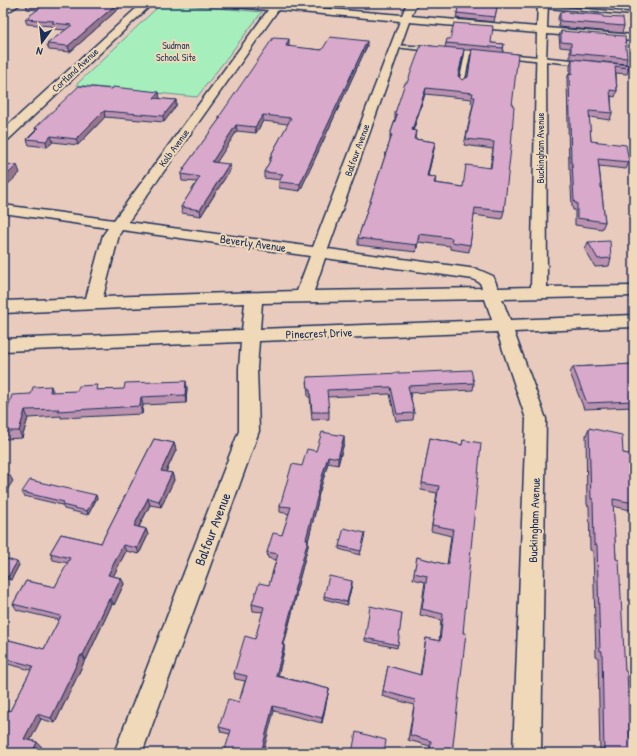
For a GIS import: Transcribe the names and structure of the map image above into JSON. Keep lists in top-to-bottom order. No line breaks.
{"streets":{"street":["Cortland Avenue","Kolb Avenue","Buckingham Avenue","Balfour Avenue","Beverly Avenue","Pinecrest Drive"]},"crossings":[["Kolb Avenue","Beverly Avenue"],["Buckingham Avenue","Beverly Avenue"],["Buckingham Avenue","Pinecrest Drive"],["Balfour Avenue","Beverly Avenue"],["Balfour Avenue","Pinecrest Drive"]],"parks":["Sudman School Site"],"north":"bottom"}
